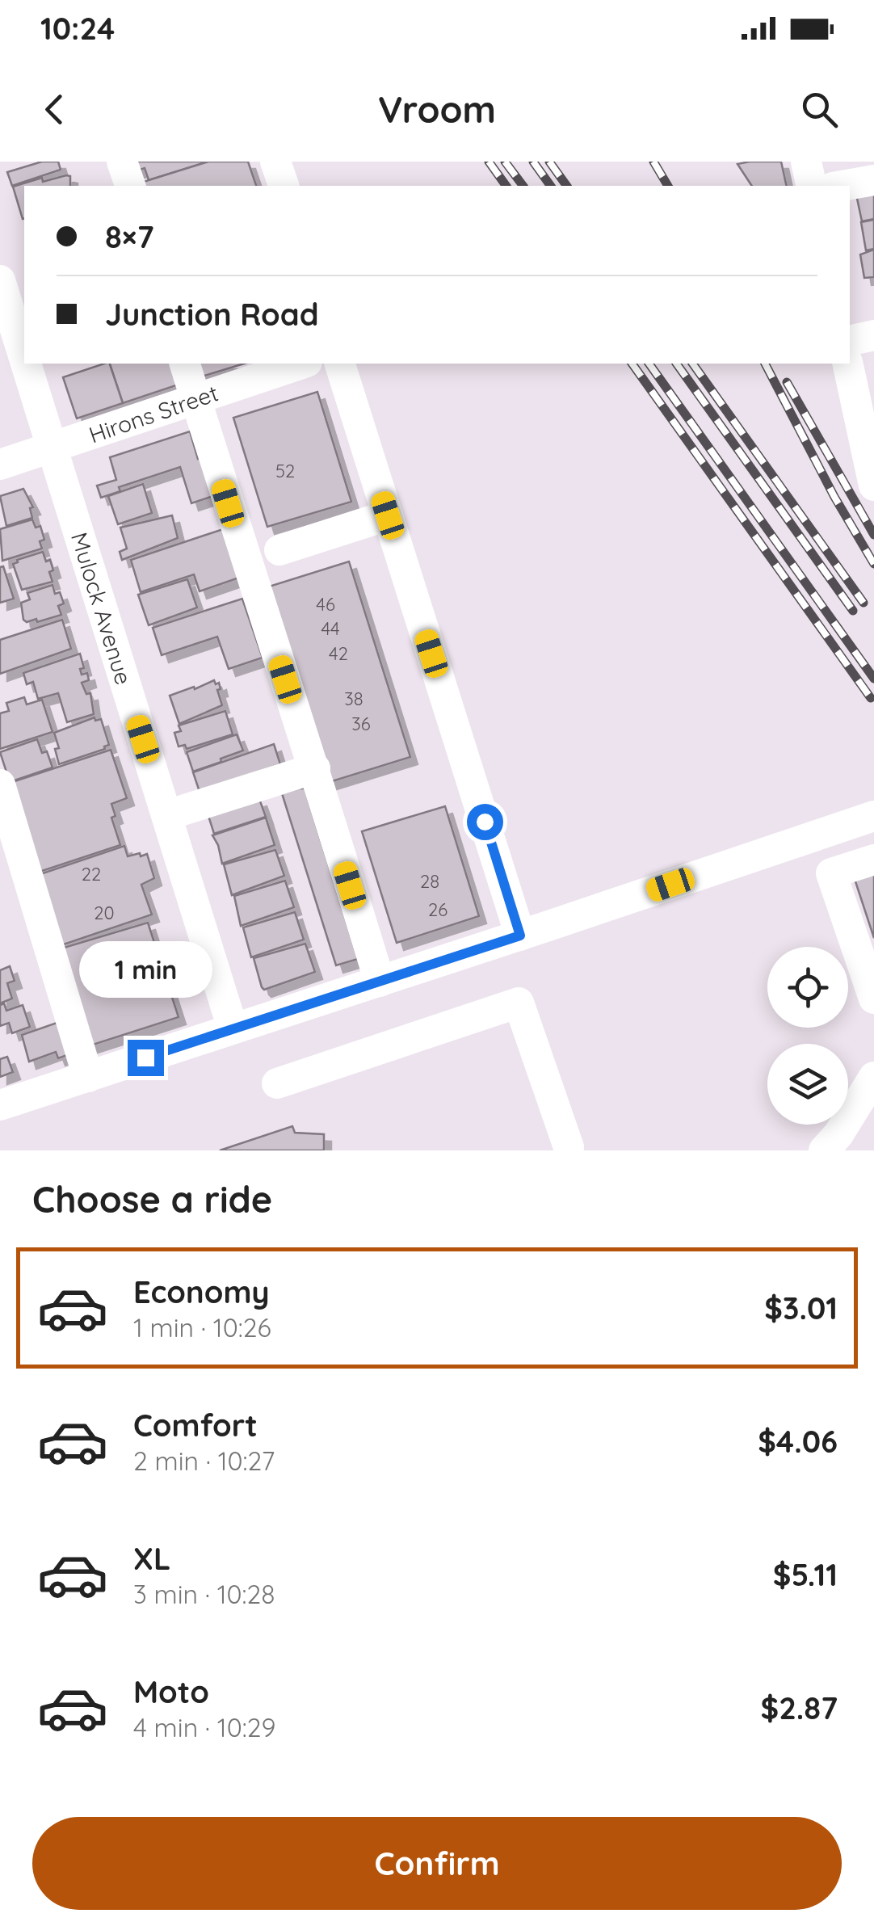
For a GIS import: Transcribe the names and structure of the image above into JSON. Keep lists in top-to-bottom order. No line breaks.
{"streets":{"street":["Hirons Street","Mulock Avenue"]},"crossings":[["Hirons Street","Mulock Avenue"]],"house_numbers":["52","46","44","42","38","36","22","28","26","20"],"page":{"status":"10:24","header":"Vroom","banner":["8×7","Junction Road"],"bubble":"1 min","heading":"Choose a ride","list":[{"name":"Economy","note":"1 min · 10:26","value":"$3.01"},{"name":"Comfort","note":"2 min · 10:27","value":"$4.06"},{"name":"XL","note":"3 min · 10:28","value":"$5.11"},{"name":"Moto","note":"4 min · 10:29","value":"$2.87"}],"buttons":"Confirm"}}
